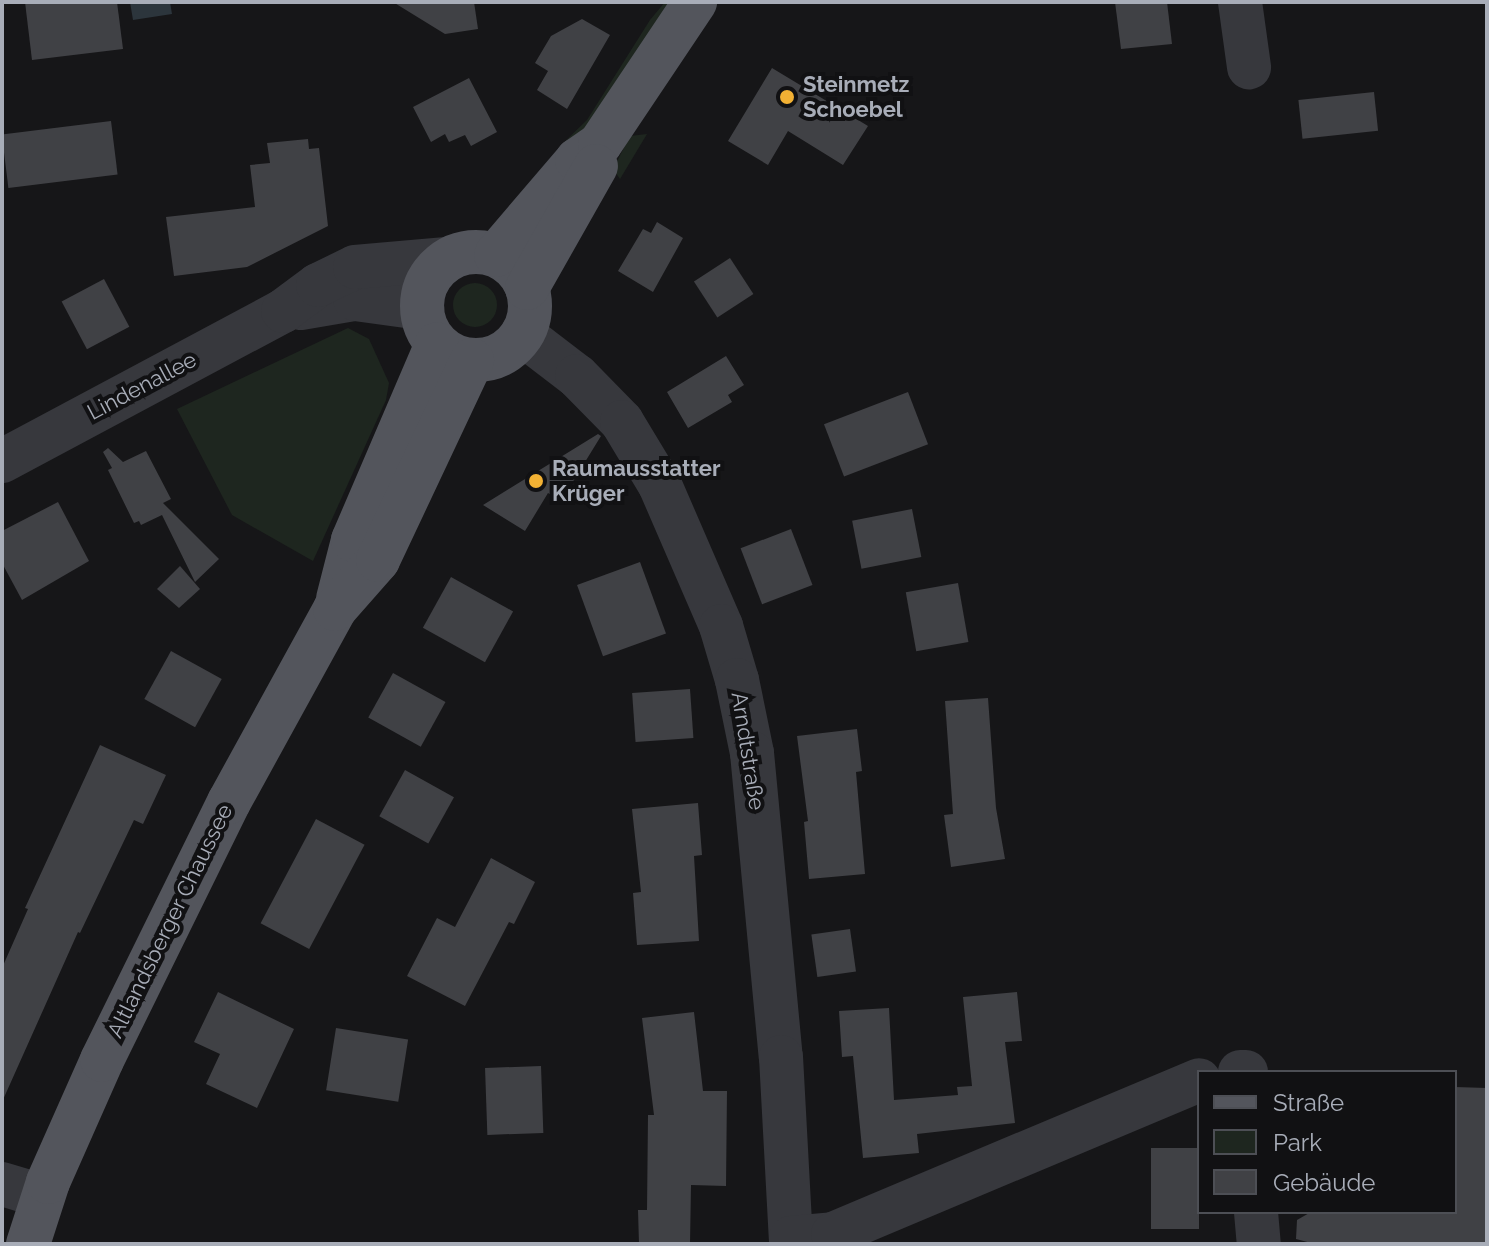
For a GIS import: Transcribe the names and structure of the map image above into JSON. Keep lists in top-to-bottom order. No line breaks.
{"streets":{"main road":["Altlandsberger Chaussee"],"street":["Lindenallee","Arndtstraße"]},"crossings":[["Lindenallee","Arndtstraße"],["Lindenallee","Altlandsberger Chaussee"],["Arndtstraße","Altlandsberger Chaussee"]],"places":["Steinmetz Schoebel","Raumausstatter Krüger"],"legend":["Straße","Park","Gebäude"]}
